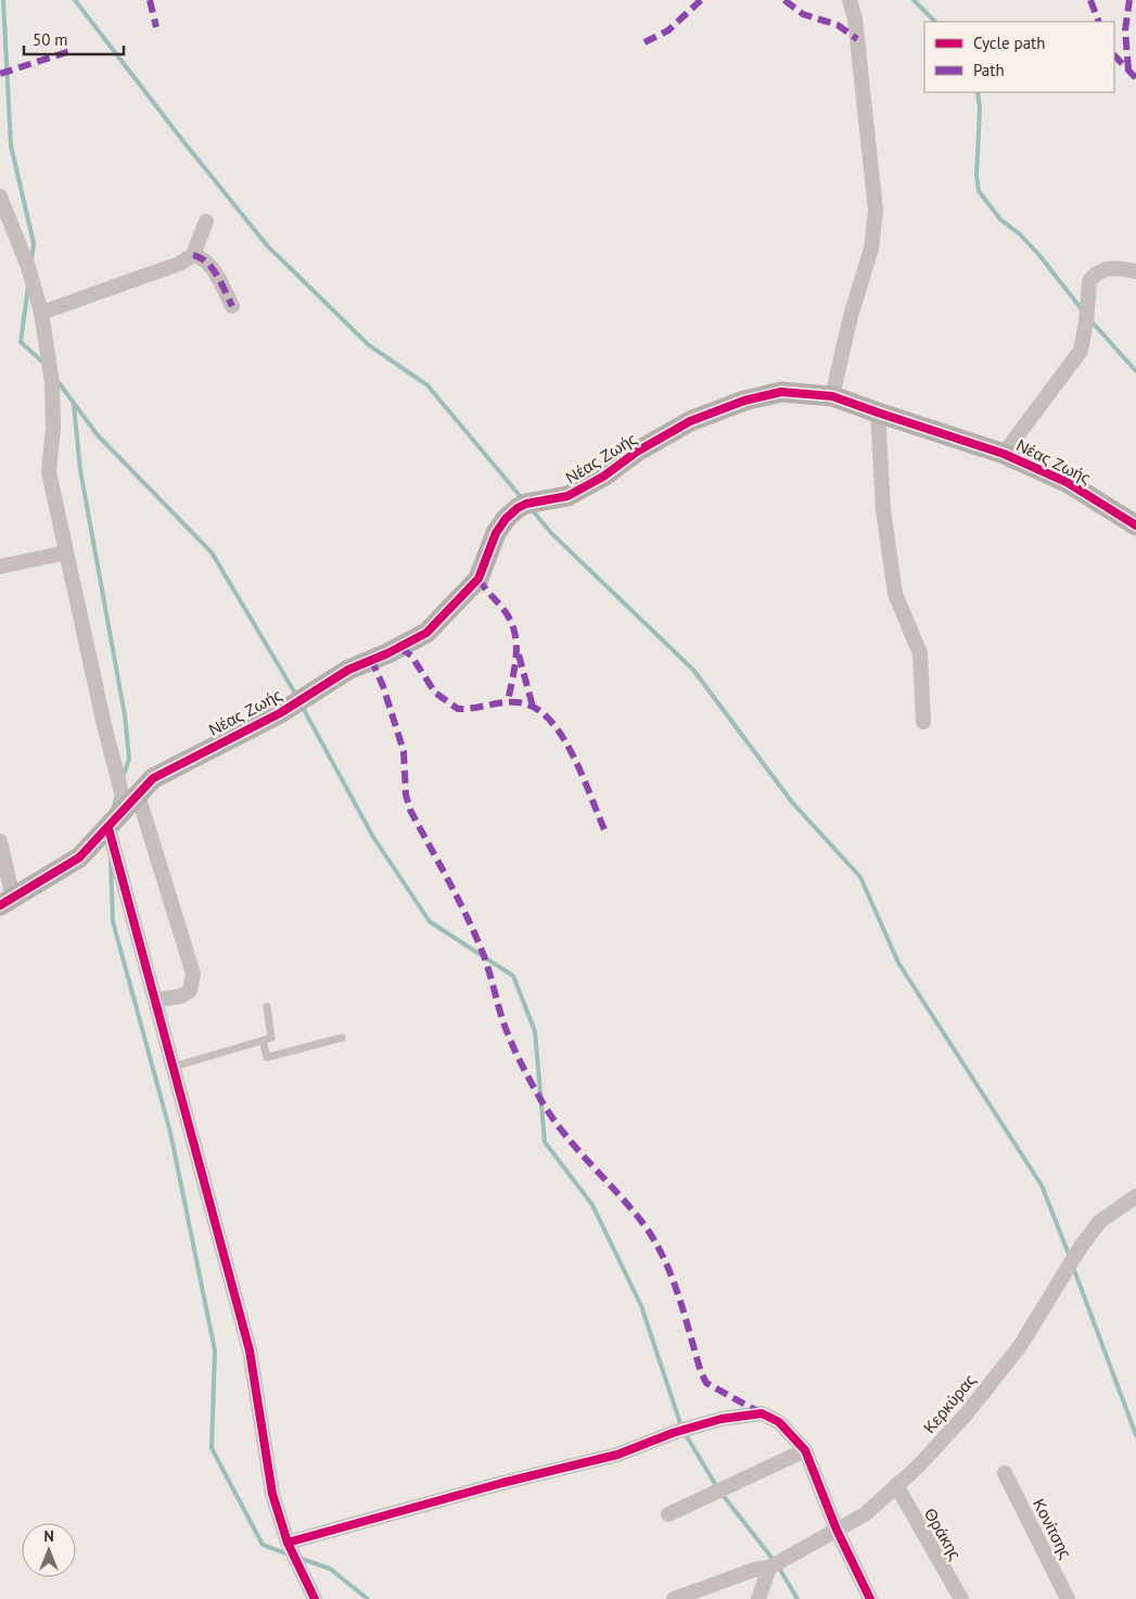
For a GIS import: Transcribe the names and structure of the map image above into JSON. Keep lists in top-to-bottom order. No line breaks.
{"streets":{"street":["Νέας Ζωής","Κερκύρας","Κονίτσης","Θράκης"]},"crossings":[["Κερκύρας","Θράκης"]],"legend":["Cycle path","Path"],"scale_bar":"50 m","north":"top"}
